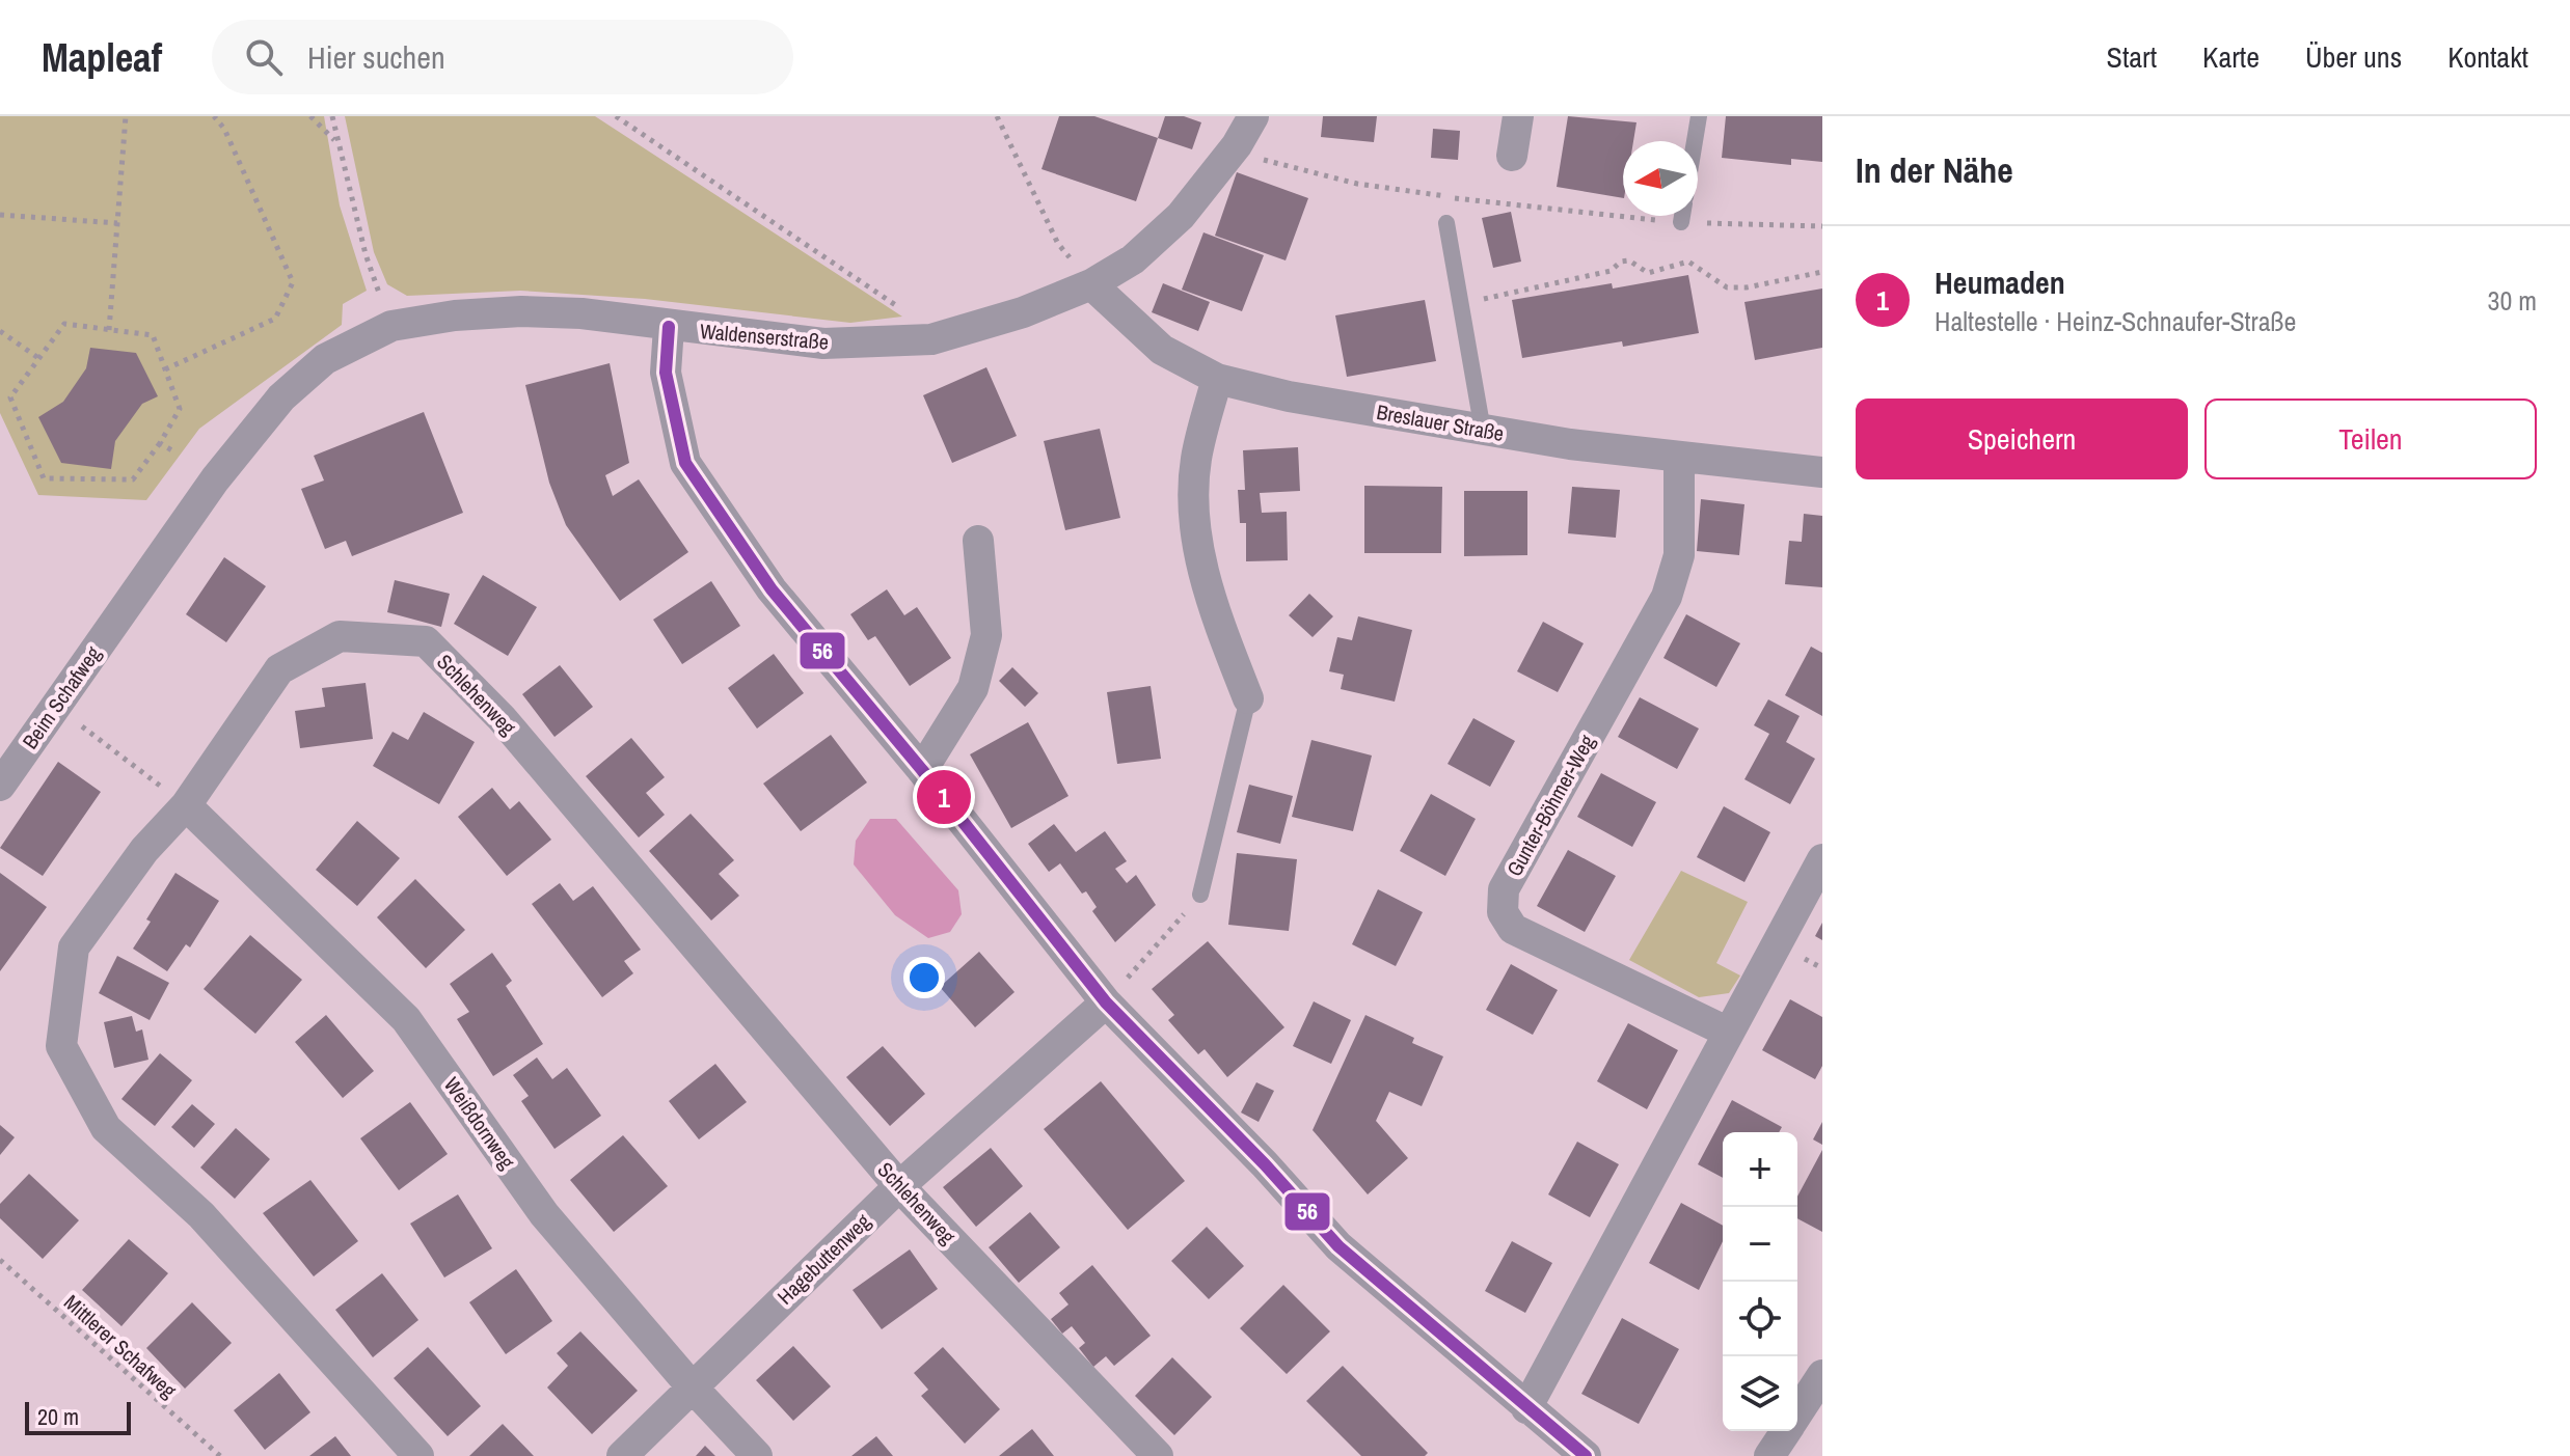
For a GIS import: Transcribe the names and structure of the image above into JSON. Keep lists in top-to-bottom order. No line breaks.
{"streets":{"street":["Waldenserstraße","Breslauer Straße","Schlehenweg","Beim Schafweg","Gunter-Böhmer-Weg","Weißdornweg","Hagebuttenweg"],"path":["Mittlerer Schafweg"]},"crossings":[["Waldenserstraße","Breslauer Straße"],["Waldenserstraße","Beim Schafweg"],["Breslauer Straße","Gunter-Böhmer-Weg"],["Schlehenweg","Weißdornweg"],["Schlehenweg","Hagebuttenweg"],["Weißdornweg","Hagebuttenweg"]],"lines":["transit line 56"],"scale_bar":"20 m","north":"left","page":{"header":"Mapleaf","search":"Hier suchen","nav":["Start","Karte","Über uns","Kontakt"],"heading":"In der Nähe","list":[{"mark":"1","name":"Heumaden","note":"Haltestelle · Heinz-Schnaufer-Straße","value":"30 m"}],"buttons":["Speichern","Teilen"],"pins":"1","map_buttons":["+","−"],"scale":"20 m"}}
